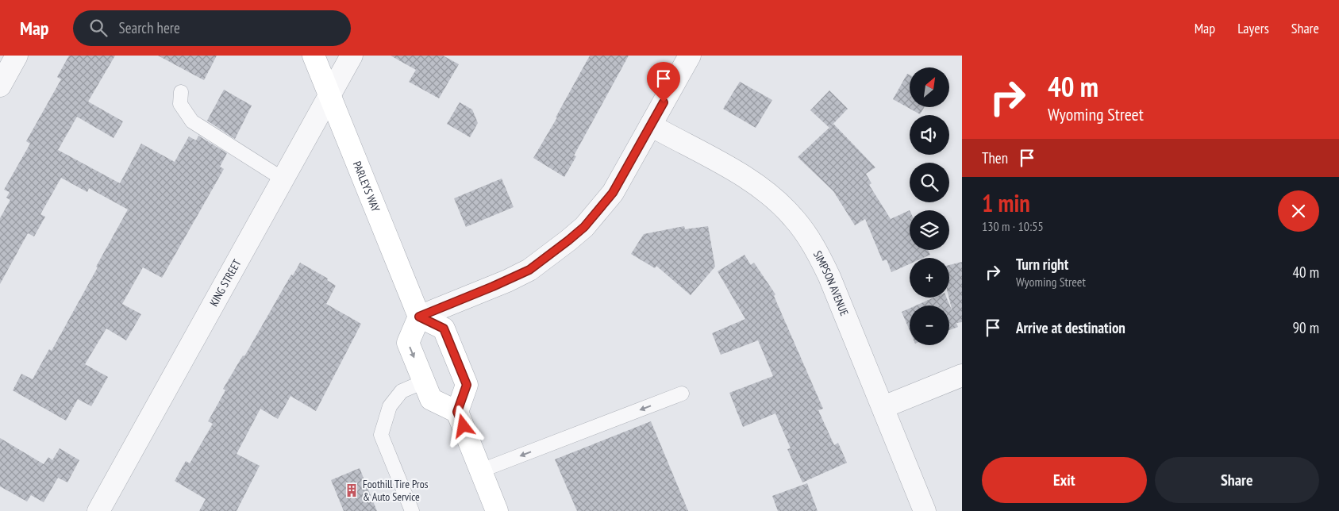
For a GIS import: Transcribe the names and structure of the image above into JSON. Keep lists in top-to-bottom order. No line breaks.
{"streets":{"main road":["PARLEYS WAY"],"street":["KING STREET","SIMPSON AVENUE"]},"crossings":[["PARLEYS WAY","KING STREET"]],"places":{"building":["Foothill Tire Pros & Auto Service"]},"north":"top right","page":{"header":"Map","search":"Search here","nav":["Map","Layers","Share"],"turn":["40 m","Wyoming Street"],"map_buttons":["+","−"],"then":"Then","heading":["1 min","130 m · 10:55"],"list":[{"name":"Turn right","note":"Wyoming Street","value":"40 m"},{"name":"Arrive at destination","value":"90 m"}],"buttons":["Exit","Share"]}}
